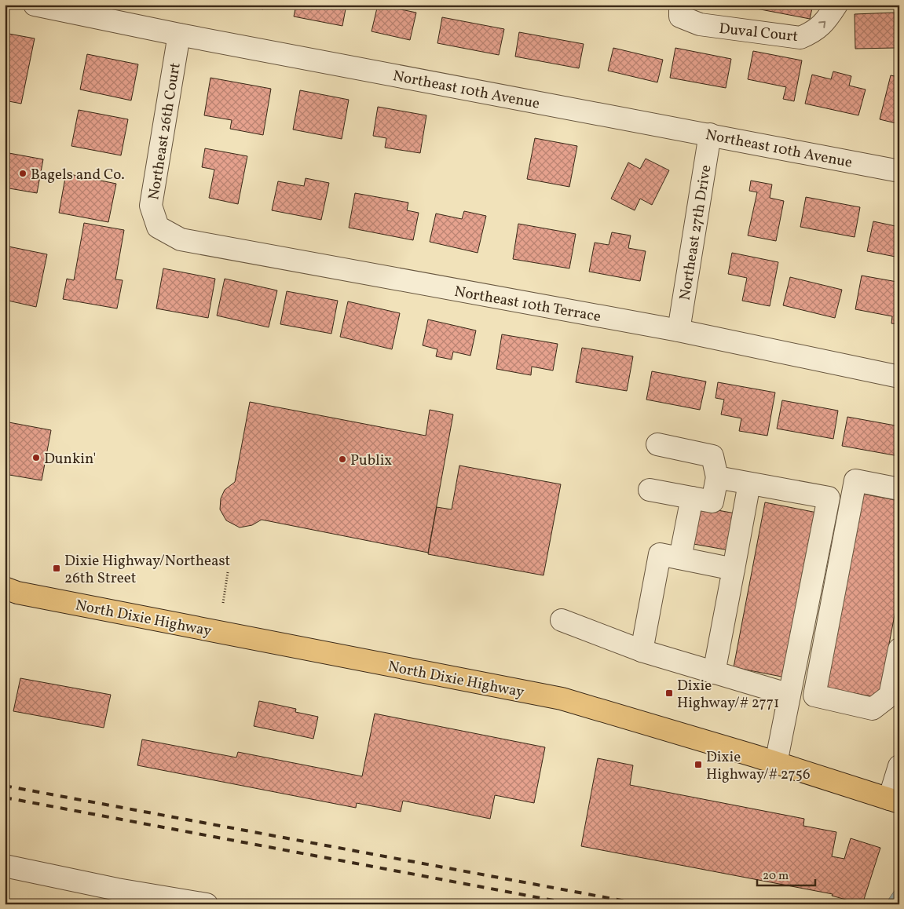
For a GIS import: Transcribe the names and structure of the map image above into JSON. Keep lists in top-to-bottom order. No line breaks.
{"streets":{"main road":["North Dixie Highway"],"street":["Duval Court","Northeast 10th Avenue","Northeast 26th Court","Northeast 27th Drive","Northeast 10th Terrace"]},"crossings":[["Northeast 10th Avenue","Northeast 26th Court"],["Northeast 10th Avenue","Northeast 27th Drive"],["Northeast 26th Court","Northeast 10th Terrace"],["Northeast 27th Drive","Northeast 10th Terrace"]],"one_way":["Duval Court"],"places":{"other":["Bagels and Co.","Dunkin'","Publix"],"transit":["Dixie Highway/Northeast 26th Street","Dixie Highway/# 2771","Dixie Highway/# 2756"]},"scale_bar":"20 m"}
